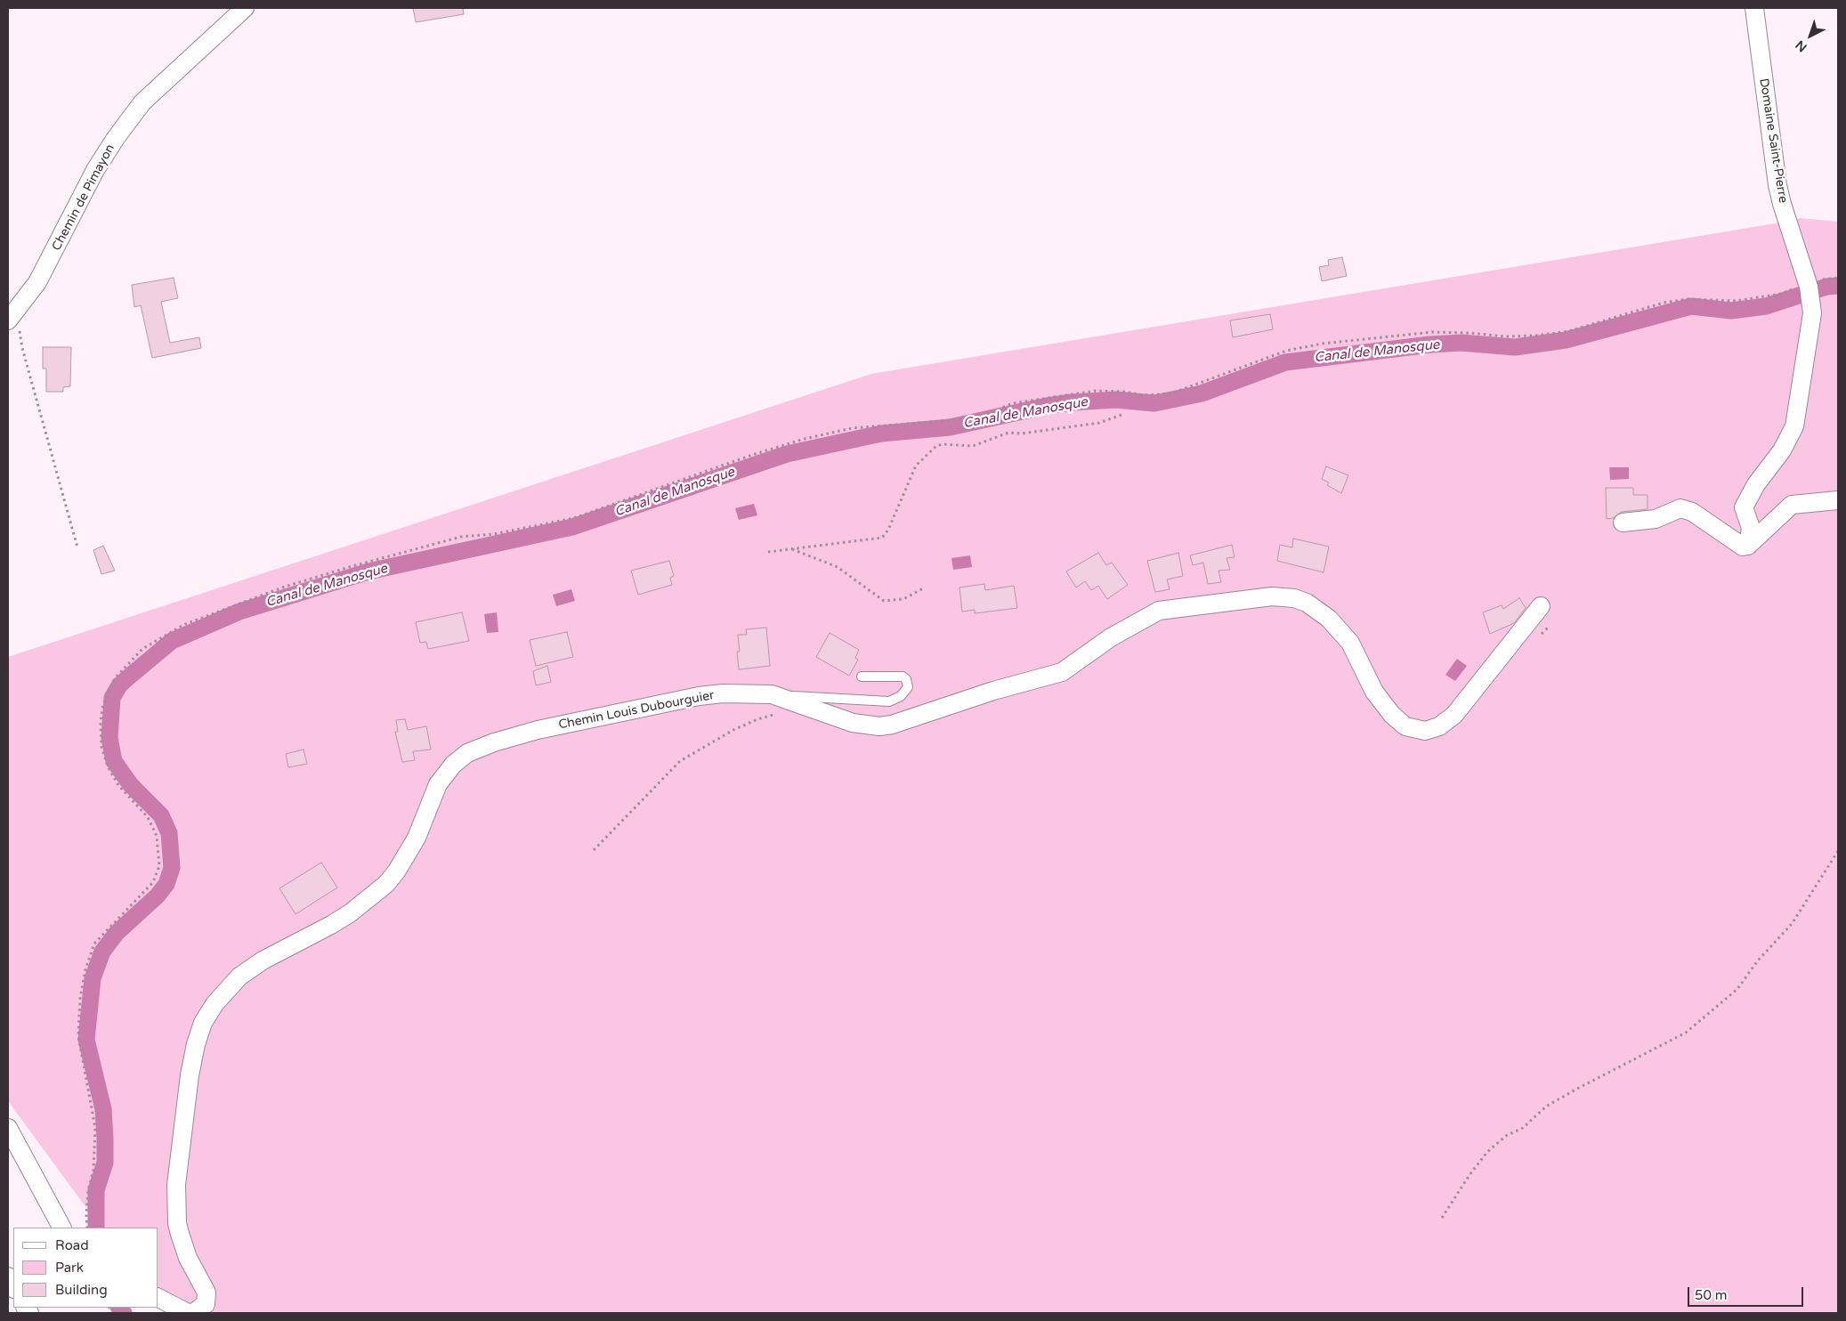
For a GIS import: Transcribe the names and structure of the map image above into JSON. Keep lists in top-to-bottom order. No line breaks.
{"streets":{"street":["Domaine Saint-Pierre","Chemin de Pimayon","Chemin Louis Dubourguier"]},"water":["Canal de Manosque"],"legend":["Road","Park","Building"],"scale_bar":"50 m","north":"bottom left"}
